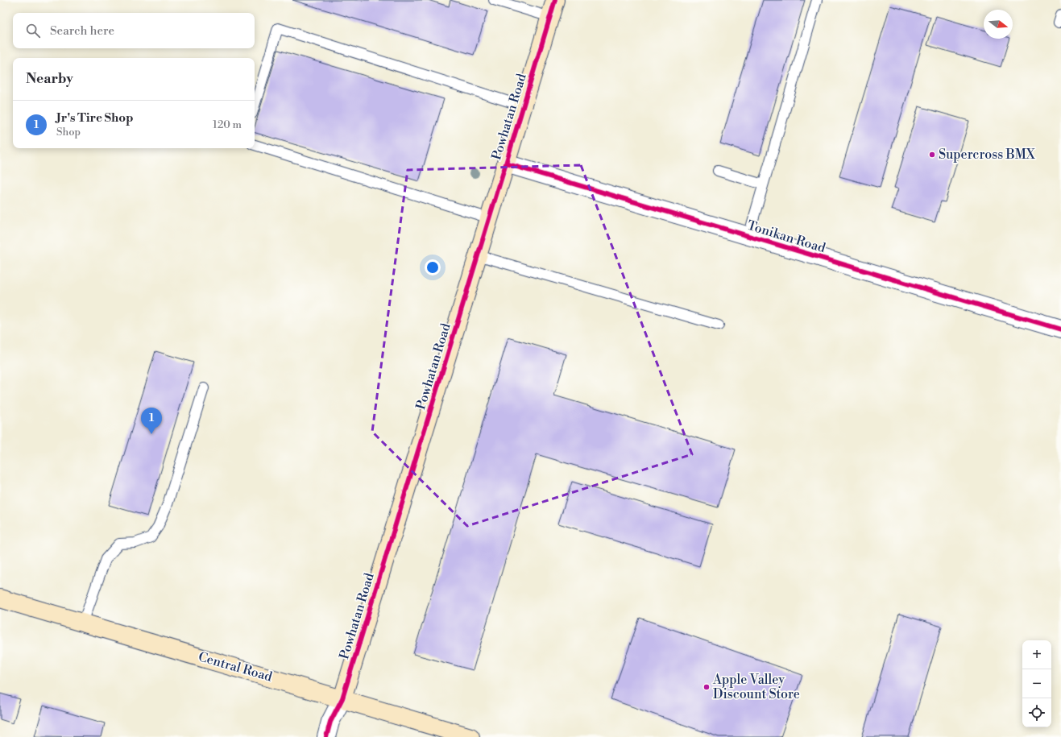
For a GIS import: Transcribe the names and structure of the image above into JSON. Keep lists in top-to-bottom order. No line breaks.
{"streets":{"street":["Powhatan Road","Tonikan Road","Central Road"]},"crossings":[["Powhatan Road","Tonikan Road"],["Powhatan Road","Central Road"]],"places":["Supercross BMX","Apple Valley Discount Store"],"north":"right","page":{"search":"Search here","heading":"Nearby","list":[{"mark":"1","name":"Jr's Tire Shop","note":"Shop","value":"120 m"}],"pins":"1","map_buttons":["+","−"]}}
